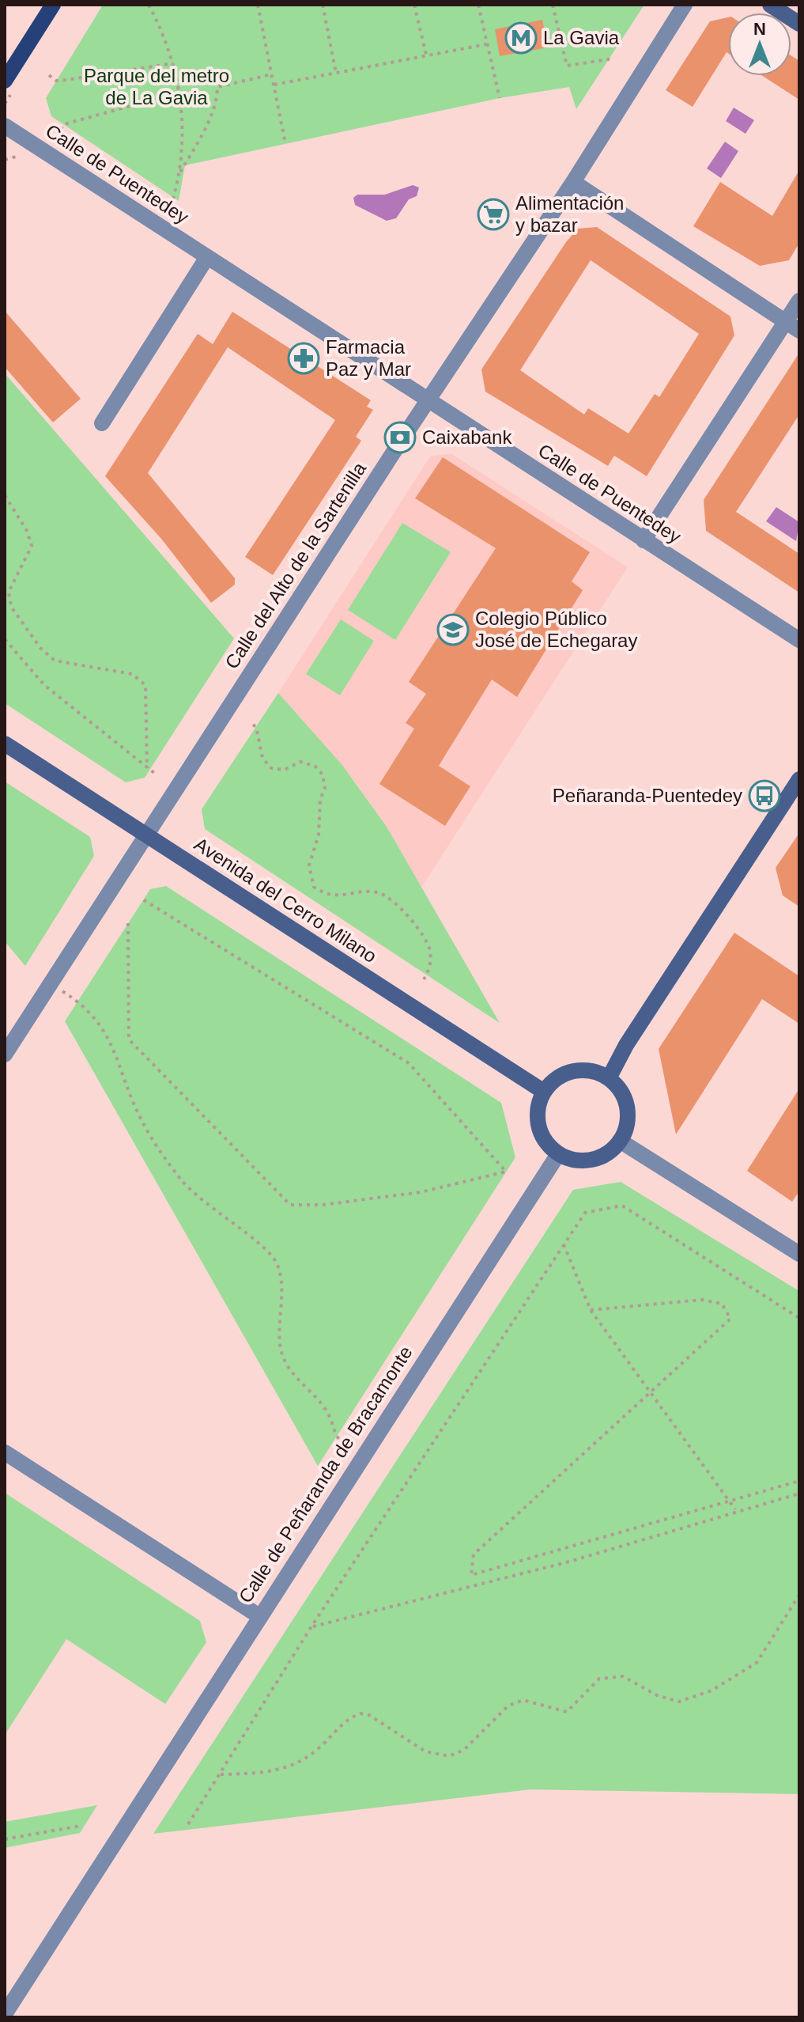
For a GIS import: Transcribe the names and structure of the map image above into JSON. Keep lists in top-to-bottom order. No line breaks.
{"streets":{"main road":["Avenida del Cerro Milano"],"street":["Calle de Puentedey","Calle del Alto de la Sartenilla","Calle de Peñaranda de Bracamonte"]},"crossings":[["Calle de Puentedey","Calle del Alto de la Sartenilla"],["Calle del Alto de la Sartenilla","Avenida del Cerro Milano"],["Avenida del Cerro Milano","Calle de Peñaranda de Bracamonte"]],"parks":["Parque del metro de La Gavia"],"places":{"metro station":["La Gavia"],"supermarket":["Alimentación y bazar"],"pharmacy":["Farmacia Paz y Mar"],"bank":["Caixabank"],"school or university":["Colegio Público José de Echegaray"],"bus stop":["Peñaranda-Puentedey"]},"north":"top"}
